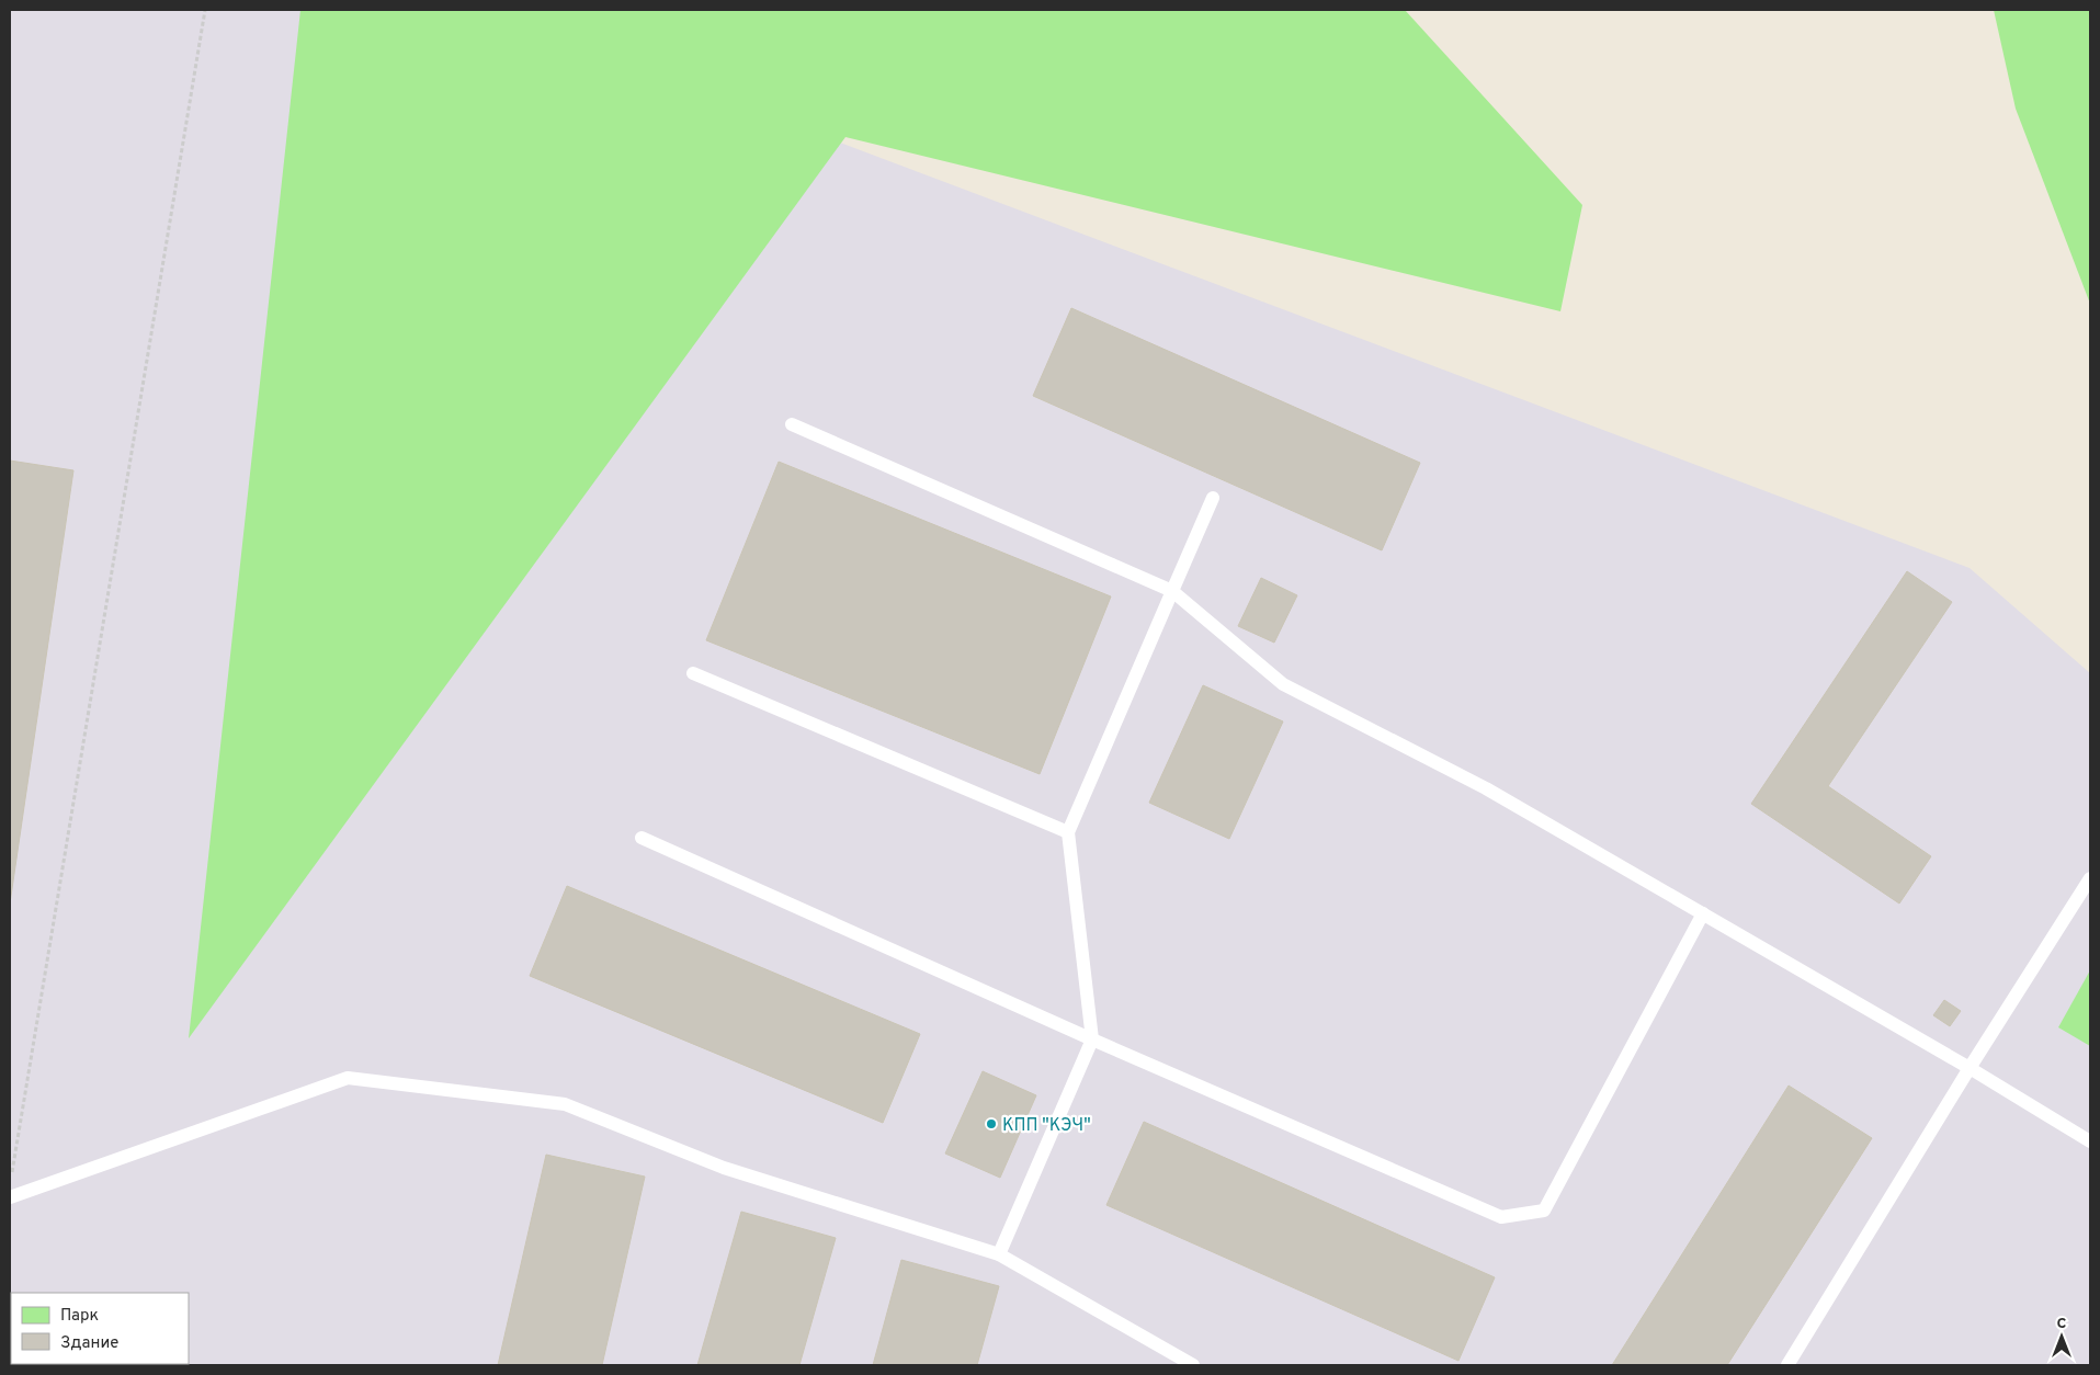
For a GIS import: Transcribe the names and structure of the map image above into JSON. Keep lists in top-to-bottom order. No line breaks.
{"places":["КПП \"КЭЧ\""],"legend":["Парк","Здание"],"north":"top"}
